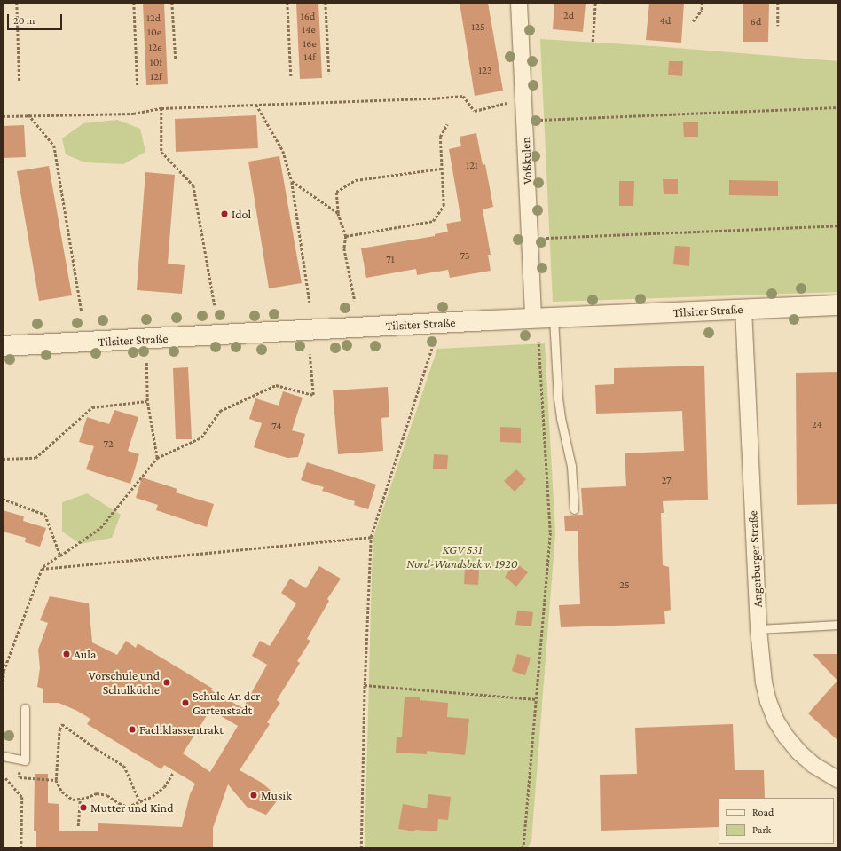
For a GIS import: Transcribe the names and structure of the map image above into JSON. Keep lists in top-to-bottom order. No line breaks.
{"streets":{"street":["Voßkulen","Tilsiter Straße","Angerburger Straße"]},"crossings":[["Voßkulen","Tilsiter Straße"],["Tilsiter Straße","Angerburger Straße"]],"parks":["KGV 531 Nord-Wandsbek v. 1920"],"places":["Idol","Aula","Vorschule und Schulküche","Schule An der Gartenstadt","Fachklassentrakt","Musik","Mutter und Kind"],"house_numbers":["2d","16d","12d","4d","6d","125","14e","10e","16e","12e","14f","10f","123","12f","121","73","71","24","74","72","27","25"],"legend":["Road","Park"],"scale_bar":"20 m"}
